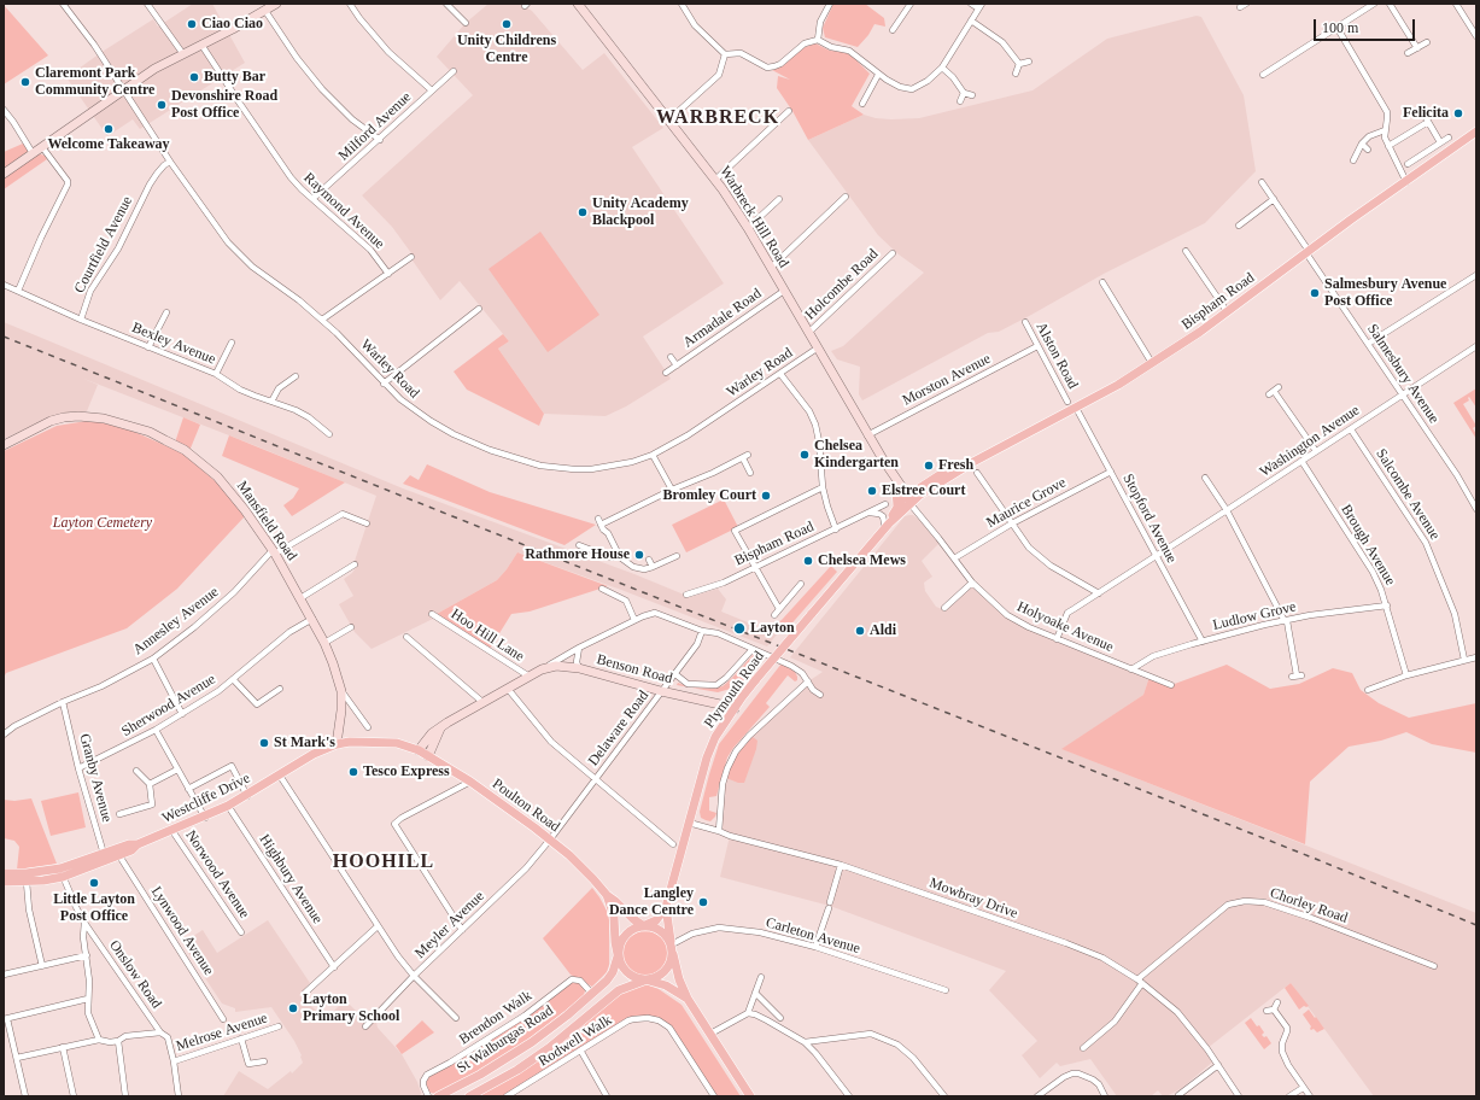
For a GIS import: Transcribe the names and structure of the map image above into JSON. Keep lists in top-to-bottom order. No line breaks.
{"streets":{"main road":["Warbreck Hill Road","Bispham Road","Mansfield Road","Benson Road","Plymouth Road","Westcliffe Drive","Poulton Road","St Walburgas Road"],"street":["Milford Avenue","Raymond Avenue","Courtfield Avenue","Holcombe Road","Armadale Road","Bexley Avenue","Alston Road","Warley Road","Salmesbury Avenue","Morston Avenue","Washington Avenue","Salcombe Avenue","Maurice Grove","Stopford Avenue","Brough Avenue","Ludlow Grove","Annesley Avenue","Holyoake Avenue","Hoo Hill Lane","Sherwood Avenue","Delaware Road","Granby Avenue","Norwood Avenue","Highbury Avenue","Mowbray Drive","Chorley Road","Meyler Avenue","Lynwood Avenue","Carleton Avenue","Onslow Road","Brendon Walk","Melrose Avenue","Rodwell Walk"]},"crossings":[["Milford Avenue","Raymond Avenue"],["Warbreck Hill Road","Holcombe Road"],["Warbreck Hill Road","Bispham Road"],["Warbreck Hill Road","Armadale Road"],["Warbreck Hill Road","Warley Road"],["Warbreck Hill Road","Morston Avenue"],["Warbreck Hill Road","Holyoake Avenue"],["Warbreck Hill Road","Plymouth Road"],["Courtfield Avenue","Bexley Avenue"],["Courtfield Avenue","Warley Road"],["Bispham Road","Salmesbury Avenue"],["Bispham Road","Stopford Avenue"],["Bispham Road","Holyoake Avenue"],["Bispham Road","Plymouth Road"],["Alston Road","Morston Avenue"],["Salmesbury Avenue","Washington Avenue"],["Washington Avenue","Salcombe Avenue"],["Washington Avenue","Stopford Avenue"],["Washington Avenue","Brough Avenue"],["Washington Avenue","Holyoake Avenue"],["Maurice Grove","Stopford Avenue"],["Maurice Grove","Holyoake Avenue"],["Stopford Avenue","Ludlow Grove"],["Mansfield Road","Annesley Avenue"],["Mansfield Road","Sherwood Avenue"],["Mansfield Road","Westcliffe Drive"],["Brough Avenue","Ludlow Grove"],["Ludlow Grove","Holyoake Avenue"],["Annesley Avenue","Granby Avenue"],["Holyoake Avenue","Plymouth Road"],["Benson Road","Plymouth Road"],["Benson Road","Delaware Road"],["Plymouth Road","Poulton Road"],["Plymouth Road","Mowbray Drive"],["Plymouth Road","Carleton Avenue"],["Plymouth Road","St Walburgas Road"],["Sherwood Avenue","Granby Avenue"],["Delaware Road","Poulton Road"],["Delaware Road","Meyler Avenue"],["Granby Avenue","Westcliffe Drive"],["Westcliffe Drive","Poulton Road"],["Westcliffe Drive","Norwood Avenue"],["Westcliffe Drive","Highbury Avenue"],["Westcliffe Drive","Lynwood Avenue"],["Westcliffe Drive","Onslow Road"],["Poulton Road","Meyler Avenue"],["Poulton Road","Carleton Avenue"],["Poulton Road","St Walburgas Road"],["Mowbray Drive","Chorley Road"],["Carleton Avenue","St Walburgas Road"],["Onslow Road","Melrose Avenue"],["Brendon Walk","St Walburgas Road"]],"districts":["WARBRECK","HOOHILL"],"parks":["Layton Cemetery"],"places":["Ciao Ciao","Unity Childrens Centre","Butty Bar","Claremont Park Community Centre","Devonshire Road Post Office","Felicita","Welcome Takeaway","Unity Academy Blackpool","Salmesbury Avenue Post Office","Chelsea Kindergarten","Fresh","Elstree Court","Bromley Court","Rathmore House","Chelsea Mews","Layton","Aldi","St Mark's","Tesco Express","Little Layton Post Office","Langley Dance Centre","Layton Primary School"],"scale_bar":"100 m"}
